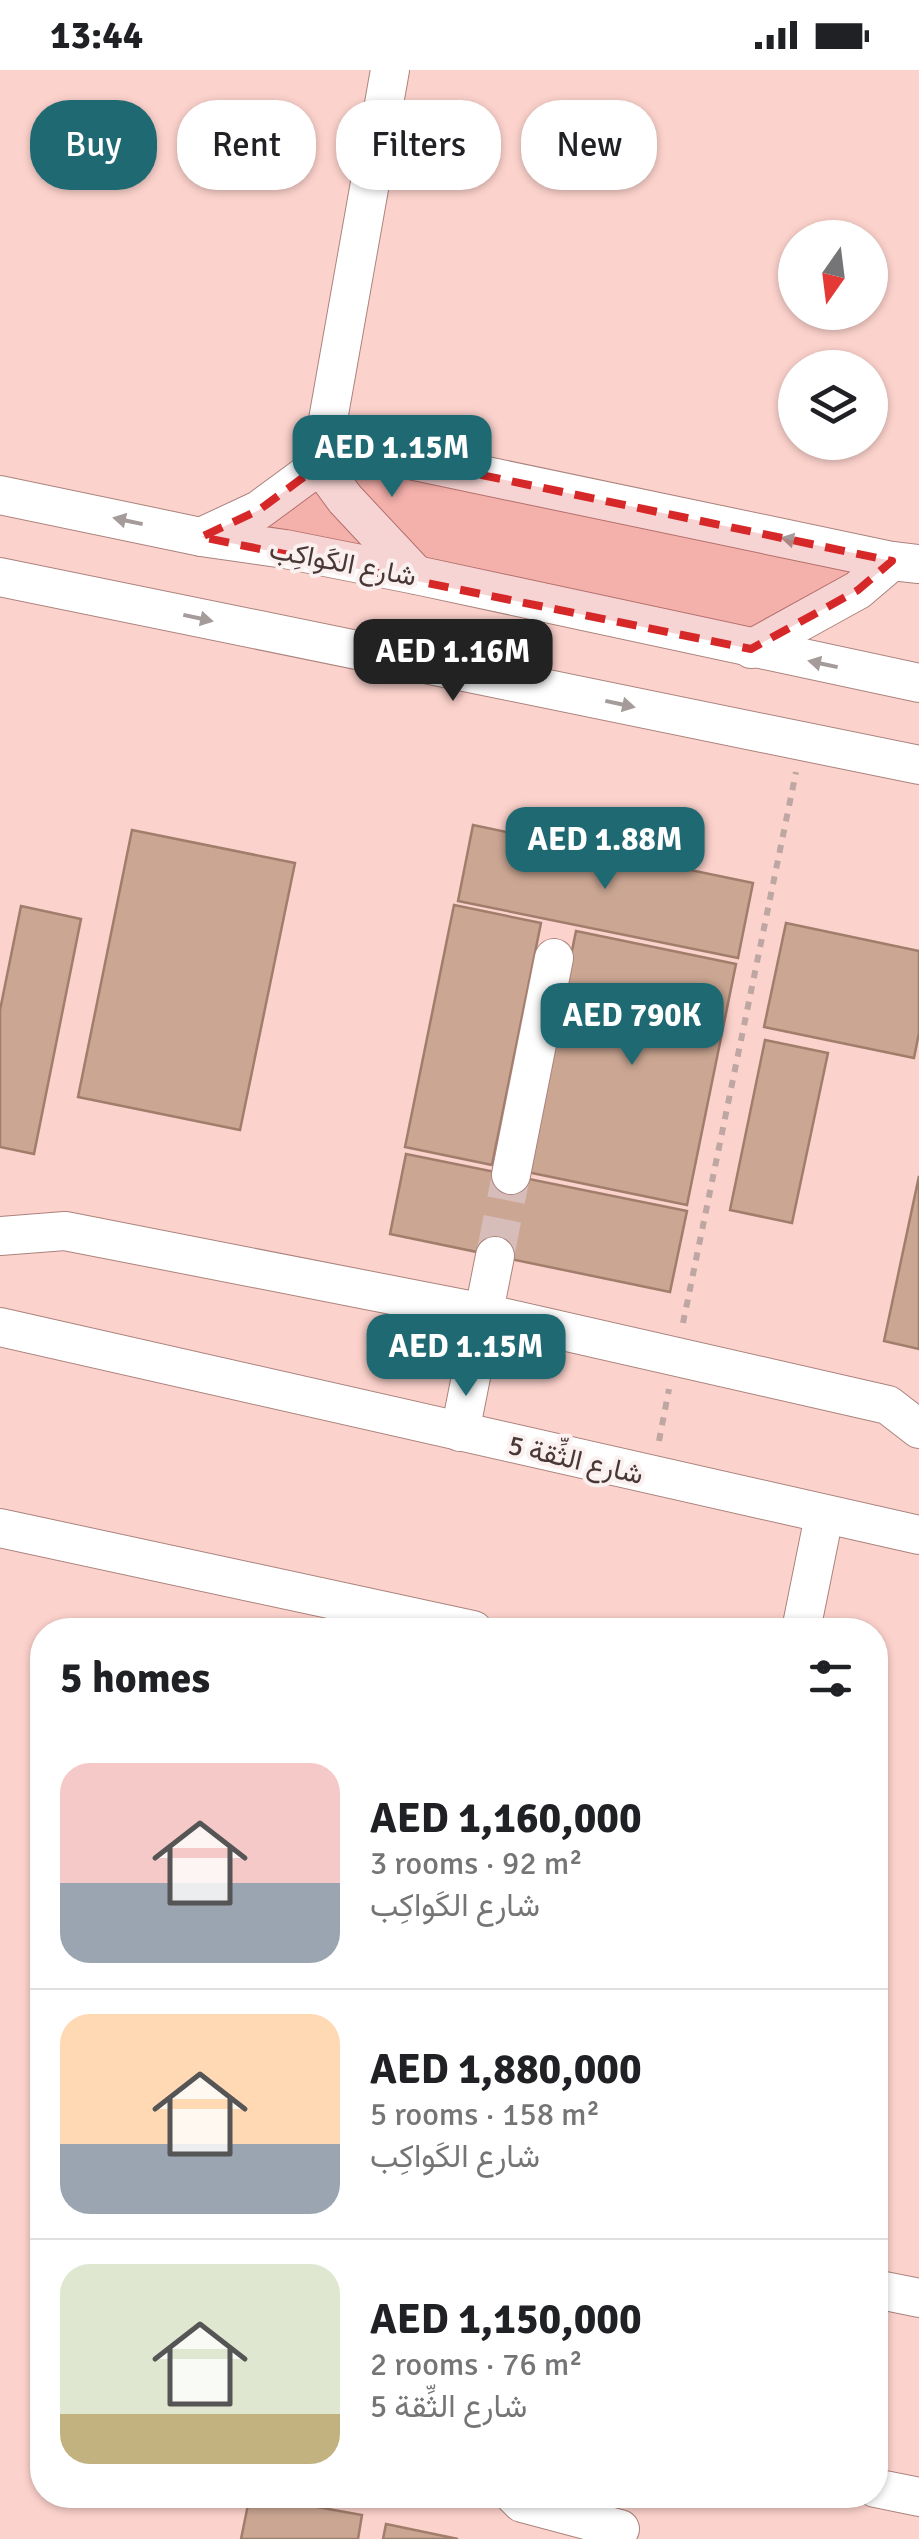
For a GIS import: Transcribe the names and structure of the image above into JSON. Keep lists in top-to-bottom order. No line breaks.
{"streets":{"street":["شارع الكَواكِب","شارع الثِّقة 5"]},"north":"bottom","page":{"status":"13:44","chip":["Buy","Rent","Filters","New"],"price":["AED 1.15M","AED 1.16M","AED 1.88M","AED 790K","AED 1.15M"],"heading":"5 homes","list":[{"name":"AED 1,160,000","note":"3 rooms · 92 m² · شارع الكَواكِب"},{"name":"AED 1,880,000","note":"5 rooms · 158 m² · شارع الكَواكِب"},{"name":"AED 1,150,000","note":"2 rooms · 76 m² · شارع الثِّقة 5"}]}}
